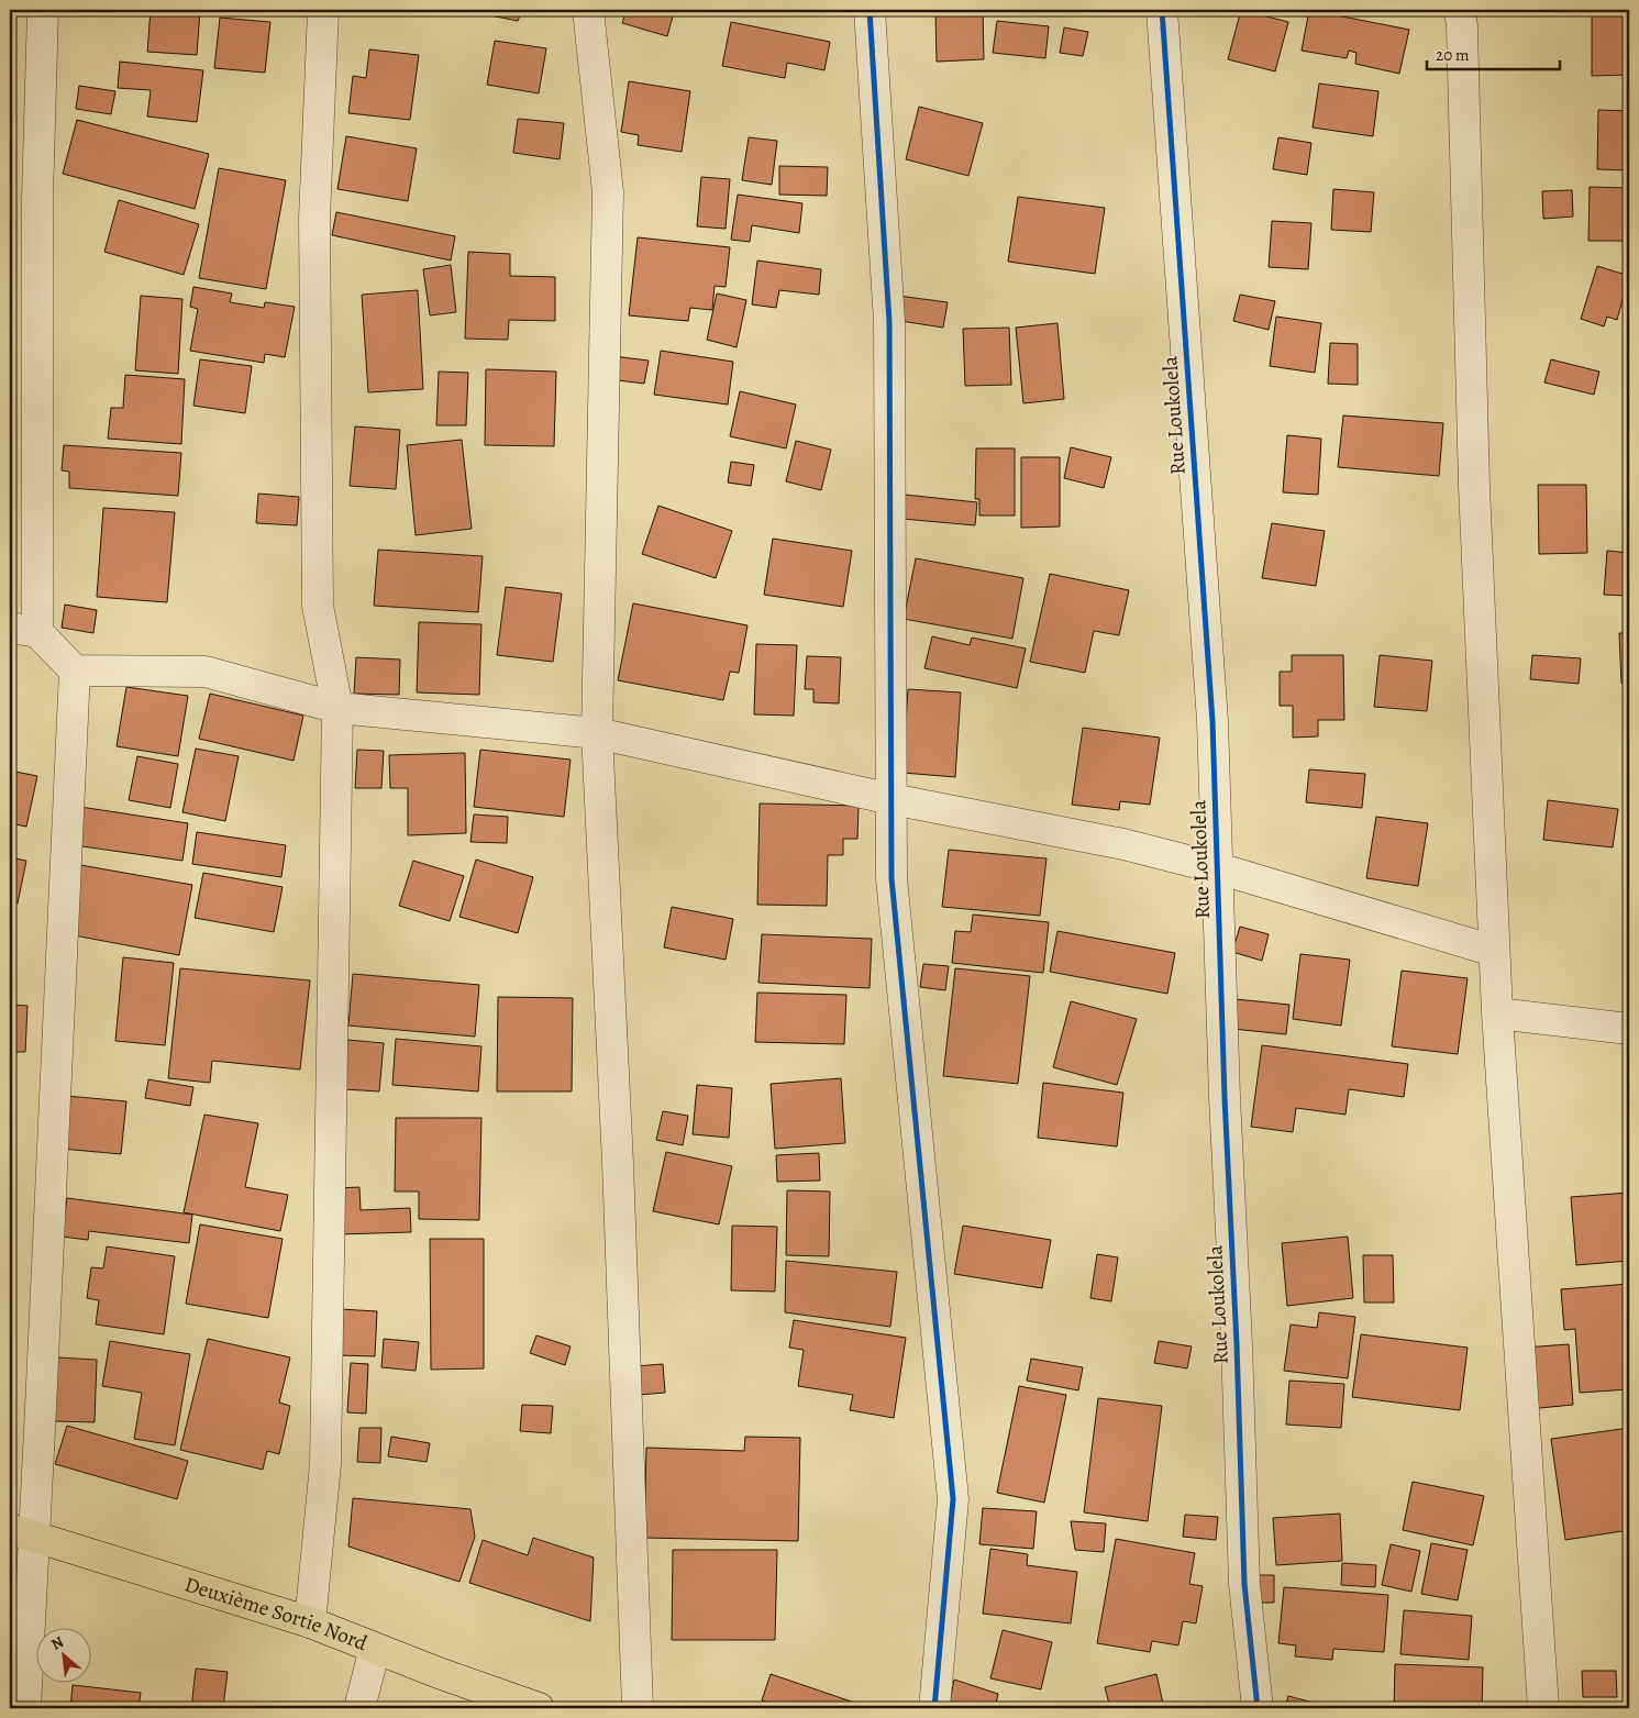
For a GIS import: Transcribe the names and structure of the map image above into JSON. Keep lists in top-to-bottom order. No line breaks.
{"streets":{"main road":["Deuxième Sortie Nord"],"street":["Rue Loukolela"]},"scale_bar":"20 m","north":"top left"}
